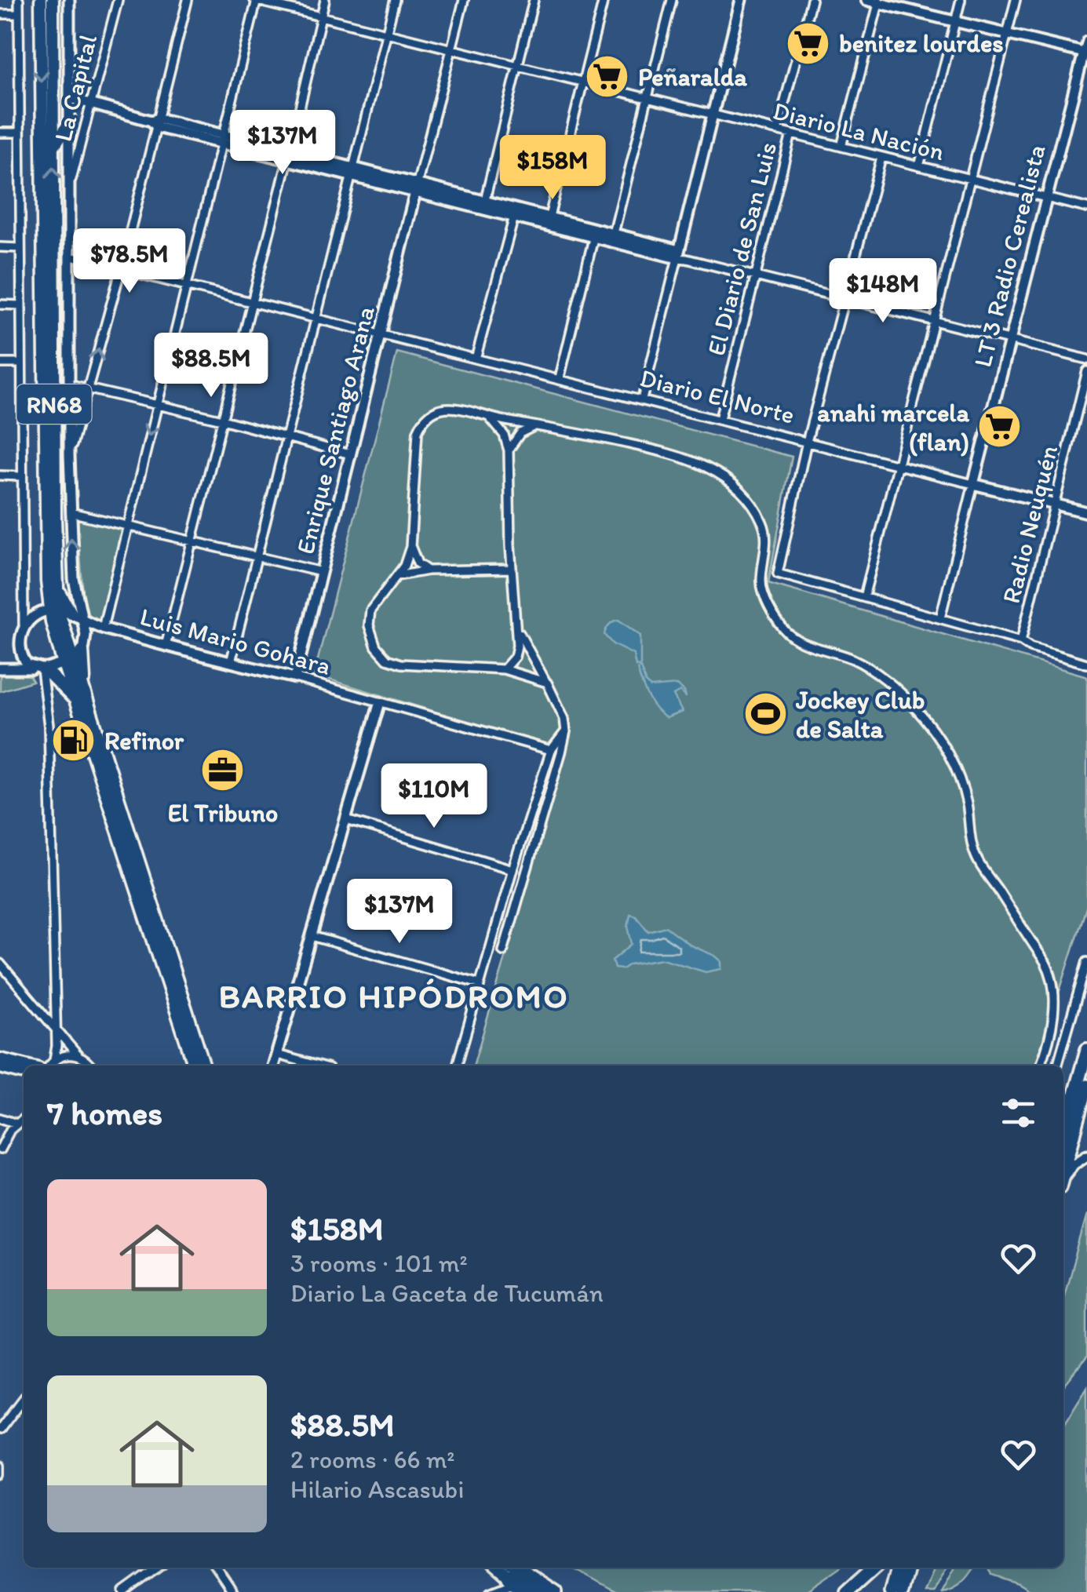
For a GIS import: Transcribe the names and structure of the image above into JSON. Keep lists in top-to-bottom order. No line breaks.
{"streets":{"main road":["RN68"],"street":["La Capital","Diario La Nación","El Diario de San Luis","LT 3 Radio Cerealista","Diario El Norte","Enrique Santiago Arana","Radio Neuquén","Luis Mario Gohara"]},"crossings":[["Diario La Nación","El Diario de San Luis"],["Diario La Nación","LT 3 Radio Cerealista"],["El Diario de San Luis","Diario El Norte"],["LT 3 Radio Cerealista","Diario El Norte"],["Diario El Norte","Enrique Santiago Arana"],["Diario El Norte","Radio Neuquén"],["RN68","Luis Mario Gohara"],["Enrique Santiago Arana","Luis Mario Gohara"]],"districts":["BARRIO HIPÓDROMO"],"places":{"supermarket":["benitez lourdes","Peñaralda","anahi marcela (flan)"],"sports":["Jockey Club de Salta"],"fuel station":["Refinor"],"office":["El Tribuno"]},"page":{"price":["$137M","$158M","$78.5M","$148M","$88.5M","$110M","$137M"],"heading":"7 homes","list":[{"name":"$158M","note":"3 rooms · 101 m² · Diario La Gaceta de Tucumán"},{"name":"$88.5M","note":"2 rooms · 66 m² · Hilario Ascasubi"}]}}
